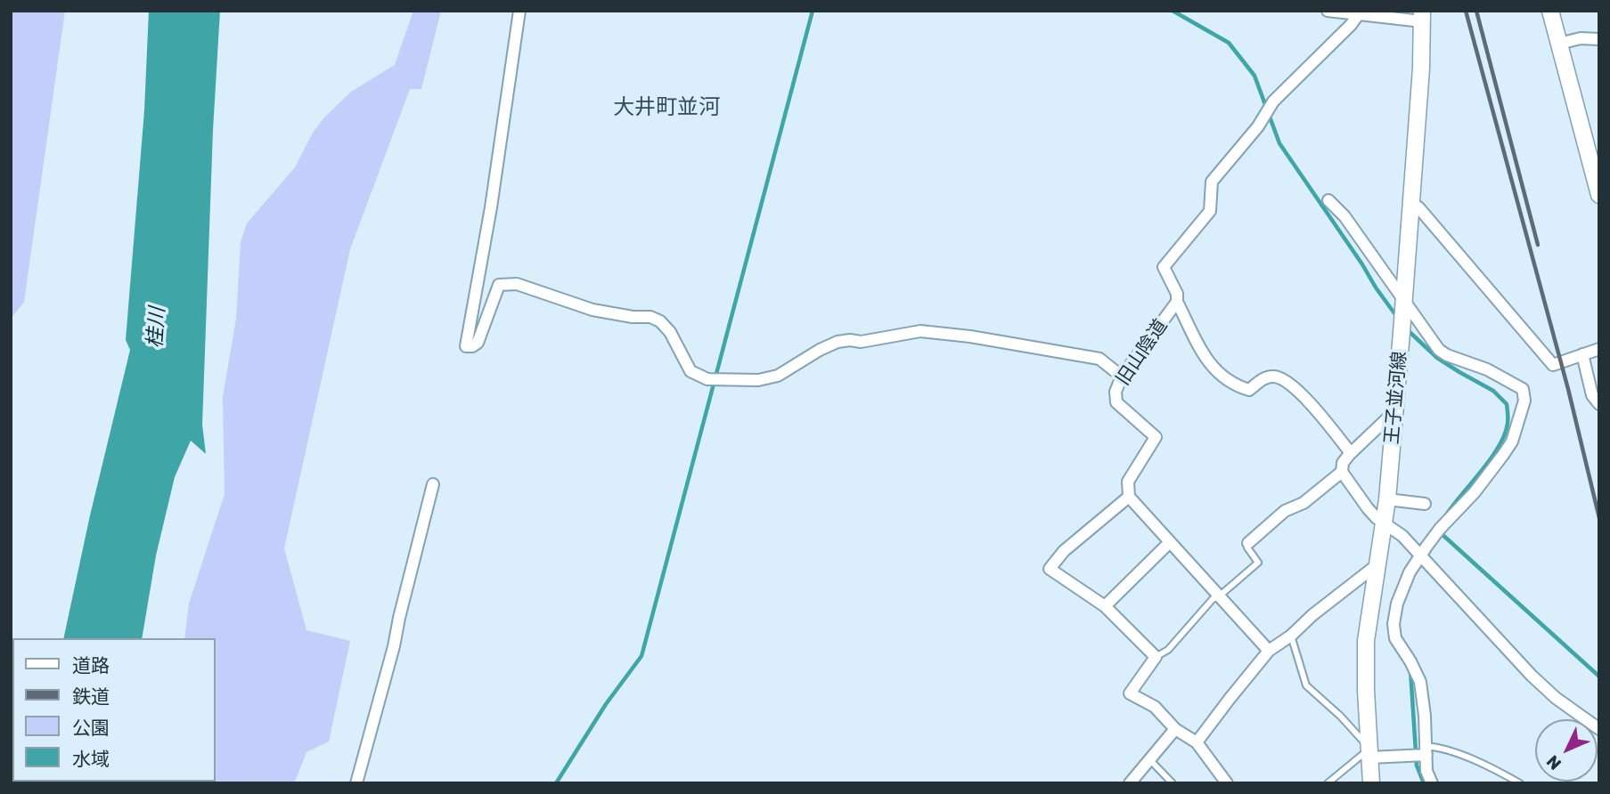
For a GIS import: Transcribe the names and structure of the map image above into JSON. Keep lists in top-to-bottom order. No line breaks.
{"streets":{"main road":["王子並河線"],"street":["旧山陰道"]},"districts":["大井町並河"],"water":["桂川"],"legend":["道路","鉄道","公園","水域"],"north":"bottom left"}
